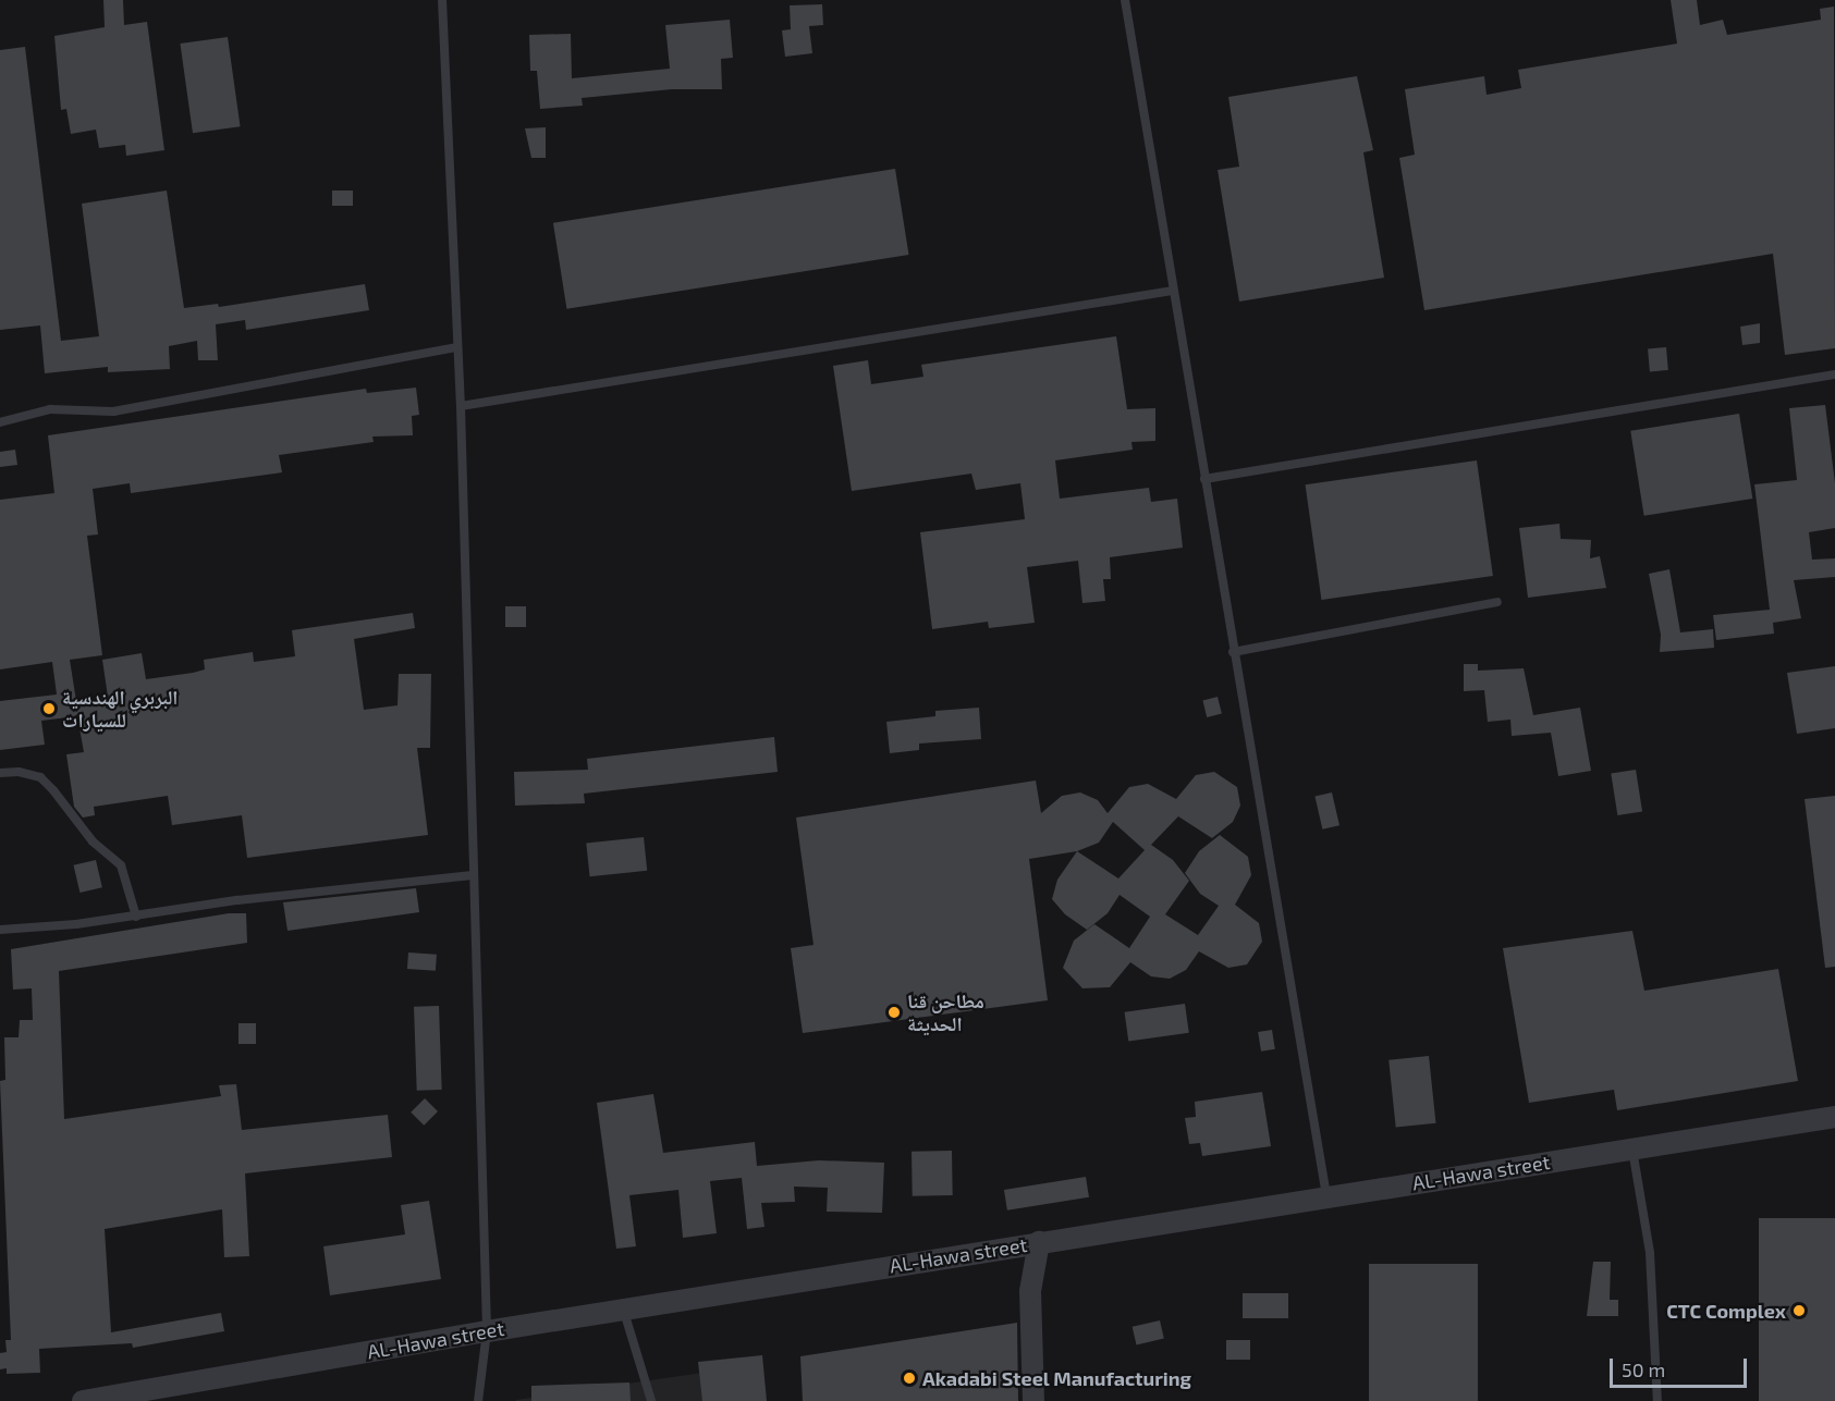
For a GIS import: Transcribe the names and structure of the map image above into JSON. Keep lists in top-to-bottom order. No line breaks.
{"streets":{"street":["AL-Hawa street"]},"places":["البربري الهندسية للسيارات","مطاحن قنا الحديثة","CTC Complex","Akadabi Steel Manufacturing"],"scale_bar":"50 m"}
